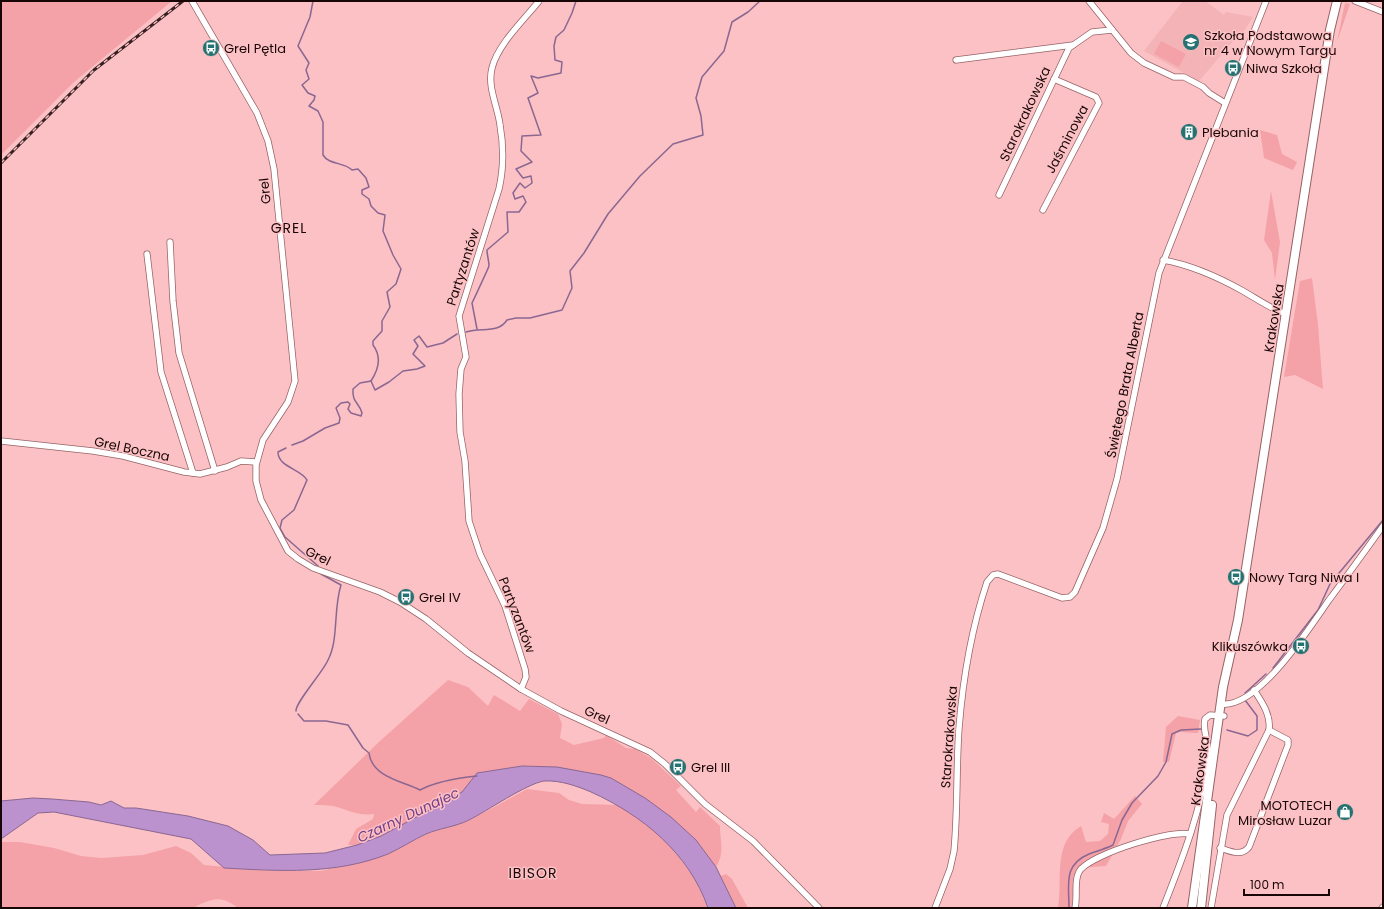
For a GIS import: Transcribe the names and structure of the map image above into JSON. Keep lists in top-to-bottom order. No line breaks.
{"streets":{"main road":["Krakowska"],"street":["Starokrakowska","Jaśminowa","Grel","Partyzantów","Świętego Brata Alberta","Grel Boczna"]},"crossings":[["Starokrakowska","Jaśminowa"],["Starokrakowska","Świętego Brata Alberta"],["Grel","Partyzantów"],["Grel","Grel Boczna"]],"districts":["GREL","IBISOR"],"water":["Czarny Dunajec"],"places":{"school or university":["Szkoła Podstawowa nr 4 w Nowym Targu"],"bus stop":["Grel Pętla","Niwa Szkoła","Nowy Targ Niwa I","Grel IV","Klikuszówka","Grel III"],"building":["Plebania"],"shop":["MOTOTECH Mirosław Luzar"]},"scale_bar":"100 m"}
